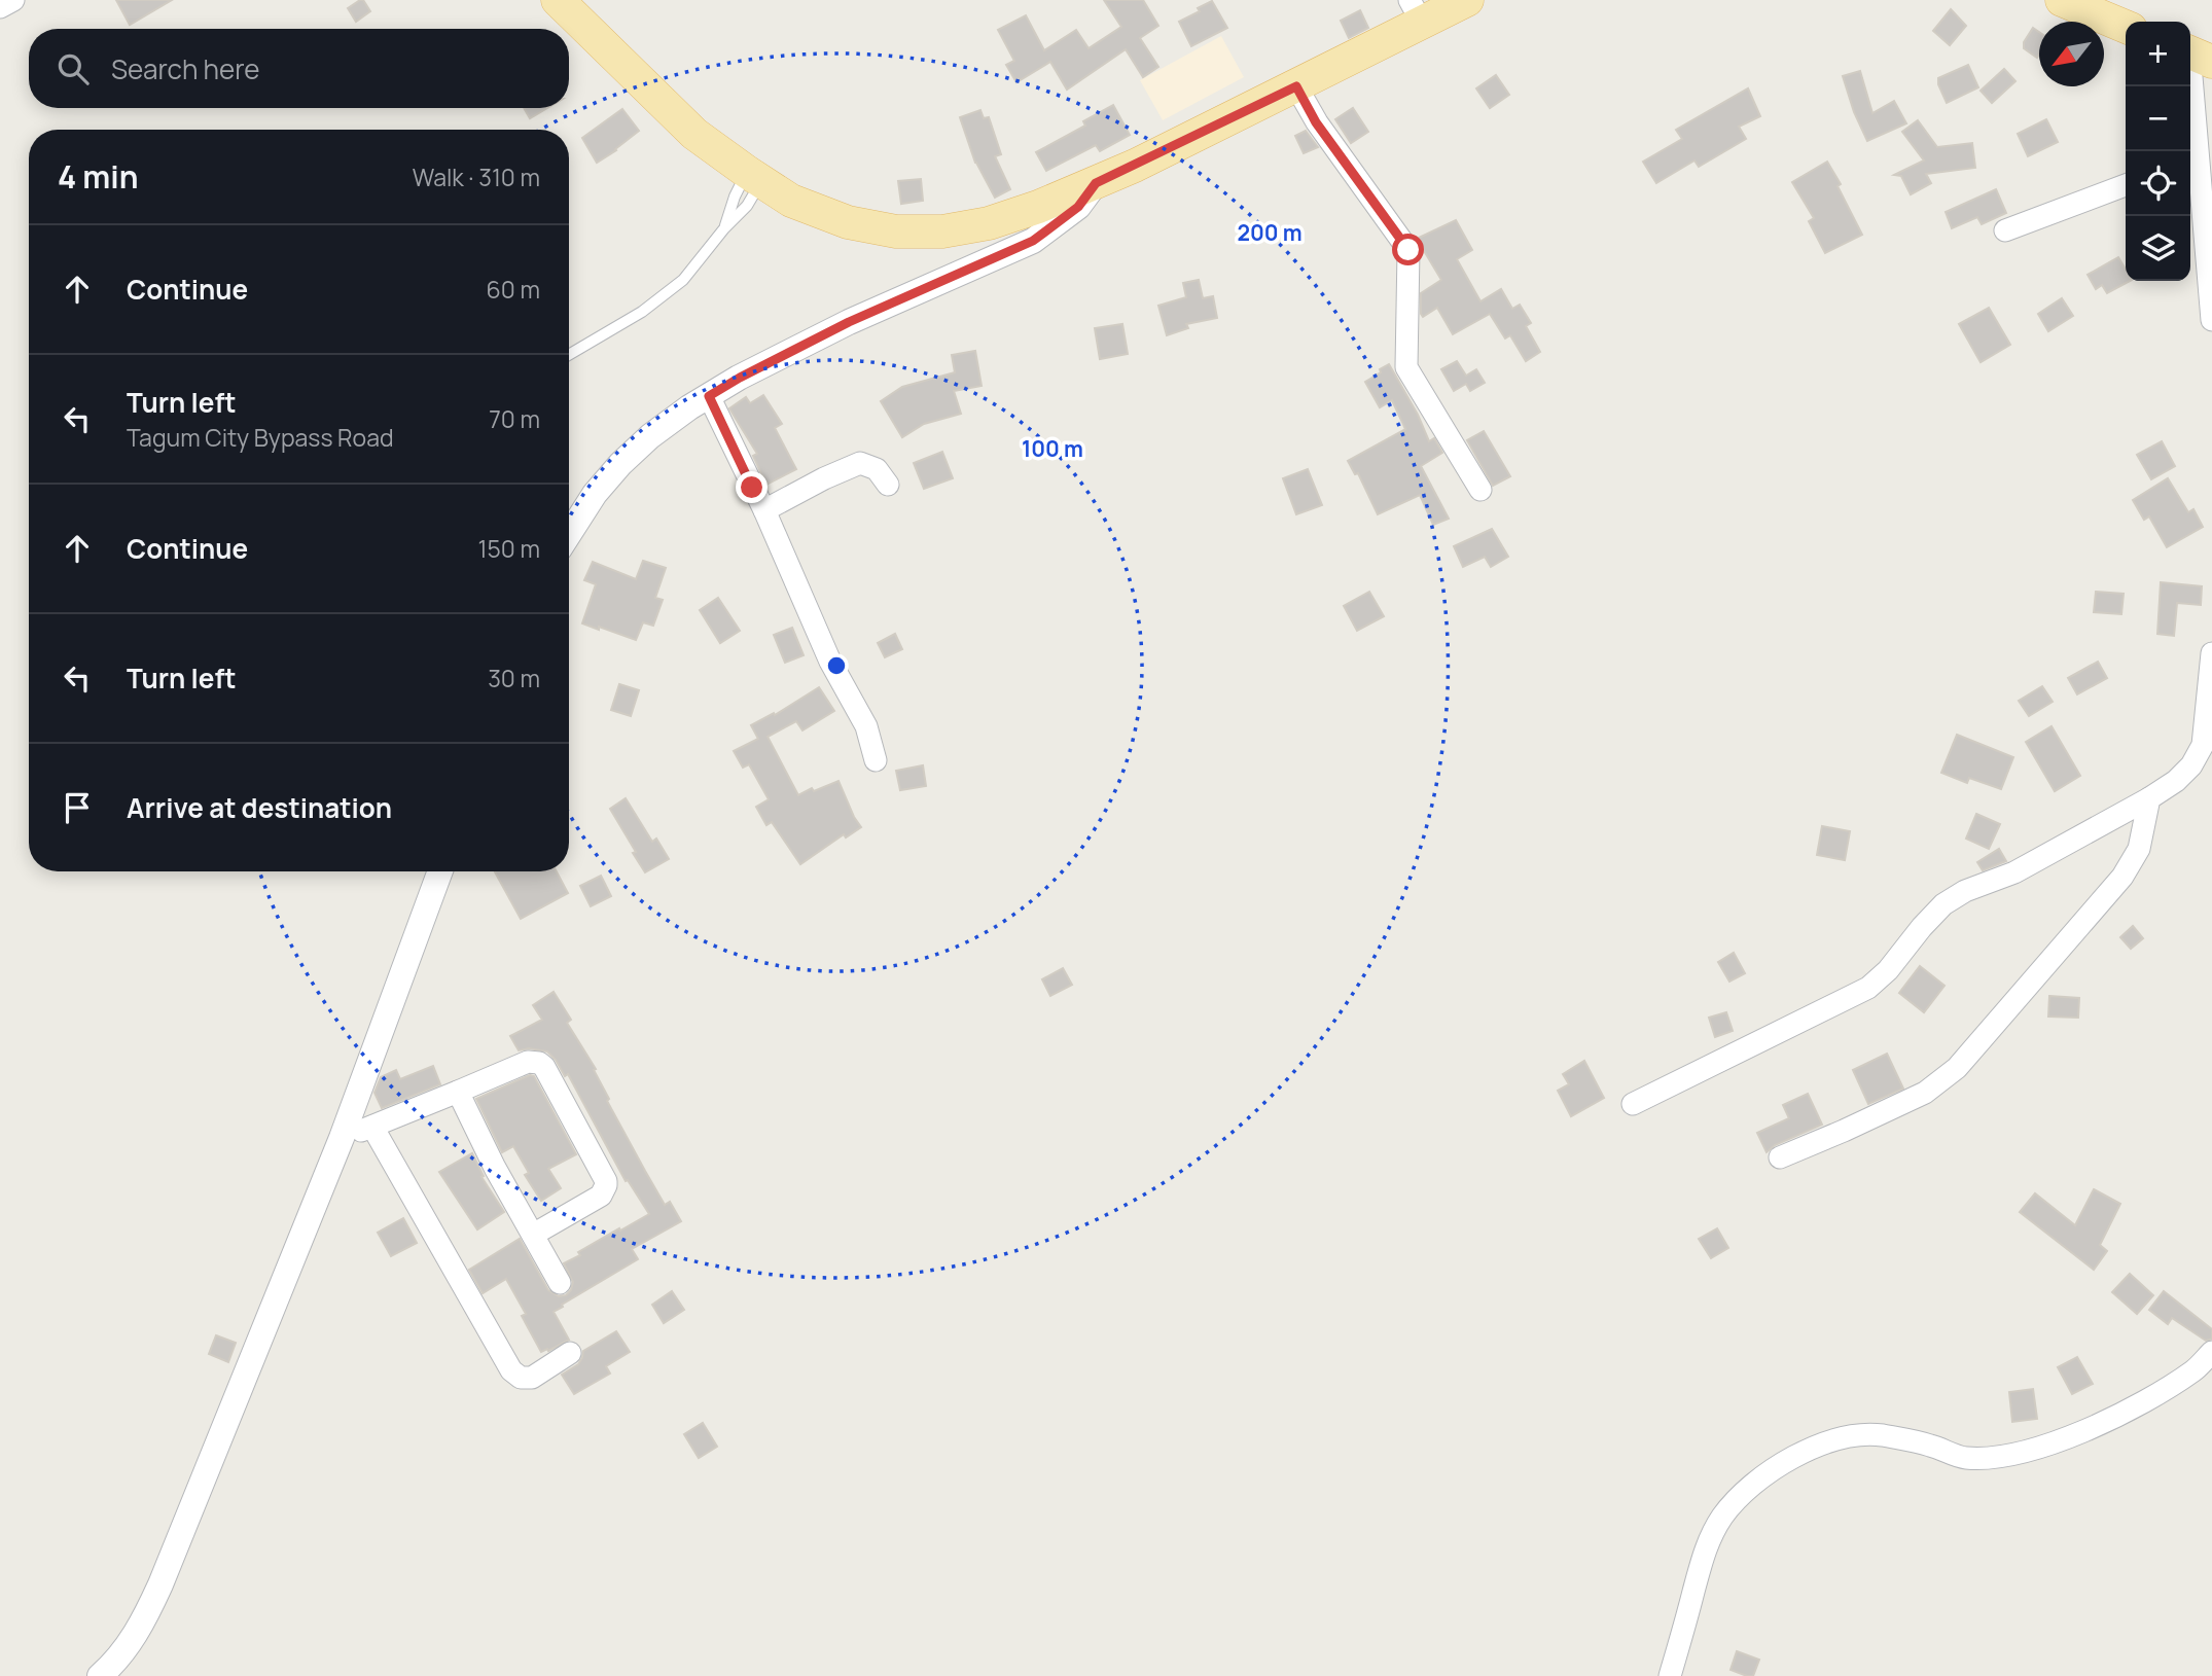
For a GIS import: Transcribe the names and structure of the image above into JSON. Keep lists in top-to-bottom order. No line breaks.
{"north":"bottom left","page":{"map_buttons":["+","−"],"search":"Search here","heading":["4 min","Walk · 310 m"],"list":[["Continue","60 m"],["Turn left","Tagum City Bypass Road","70 m"],["Continue","150 m"],["Turn left","30 m"],"Arrive at destination"]},"rings":["200 m","100 m"]}
